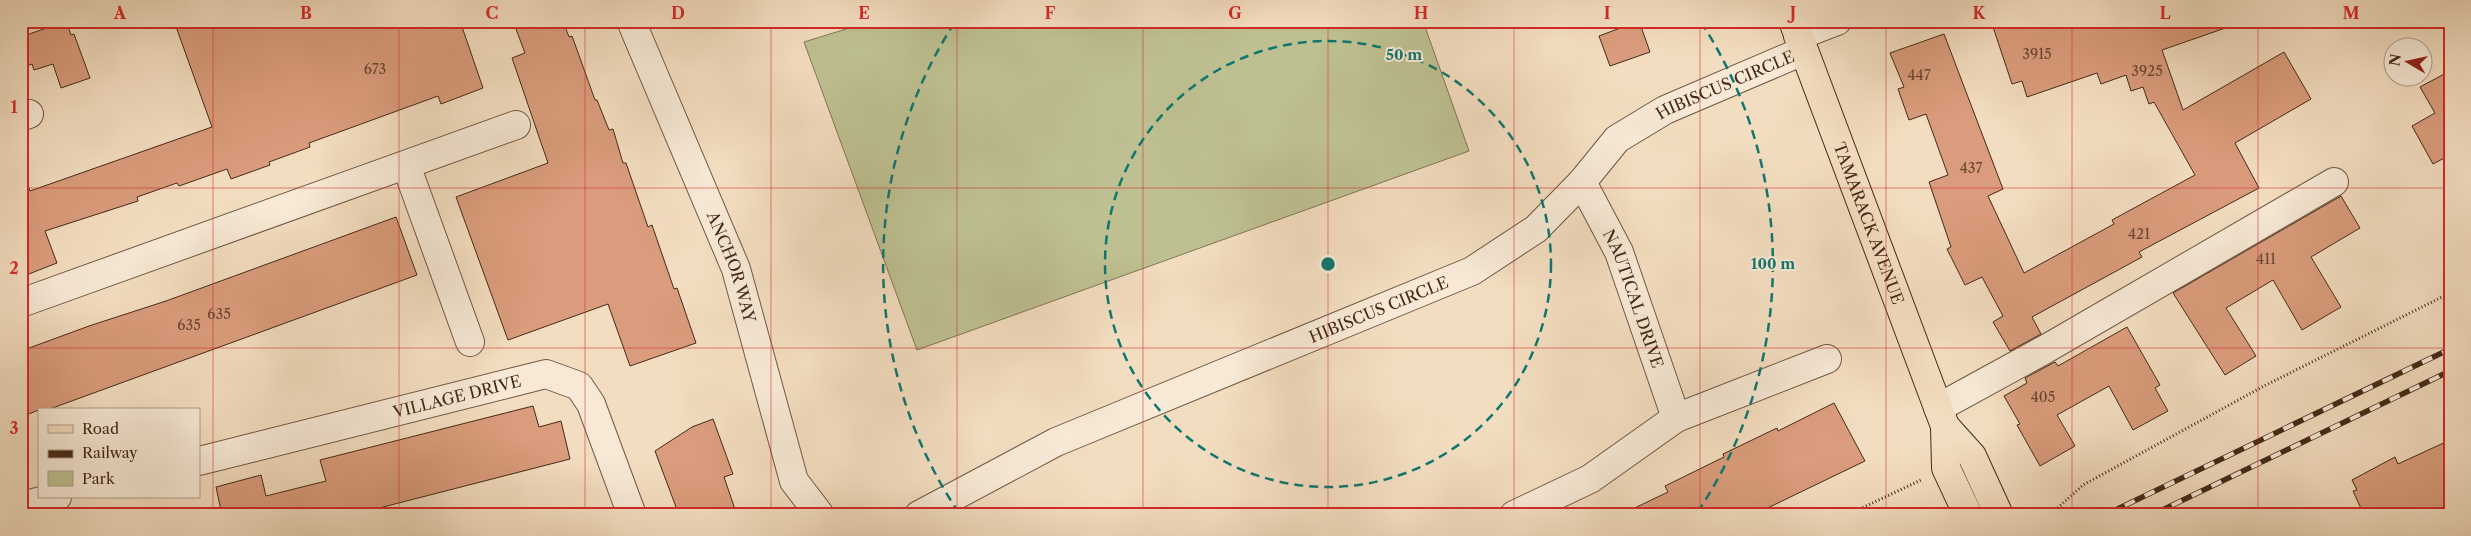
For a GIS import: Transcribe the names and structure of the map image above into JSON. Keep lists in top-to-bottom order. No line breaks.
{"streets":{"main road":["TAMARACK AVENUE"],"street":["HIBISCUS CIRCLE","ANCHOR WAY","NAUTICAL DRIVE","VILLAGE DRIVE"]},"crossings":[["HIBISCUS CIRCLE","TAMARACK AVENUE"],["HIBISCUS CIRCLE","NAUTICAL DRIVE"]],"house_numbers":["3915","673","3925","447","437","421","411","635","635","405"],"legend":["Road","Railway","Park"],"north":"left","grid":{"columns":["A","B","C","D","E","F","G","H","I","J","K","L","M"],"rows":["1","2","3"]},"rings":["50 m","100 m"]}
